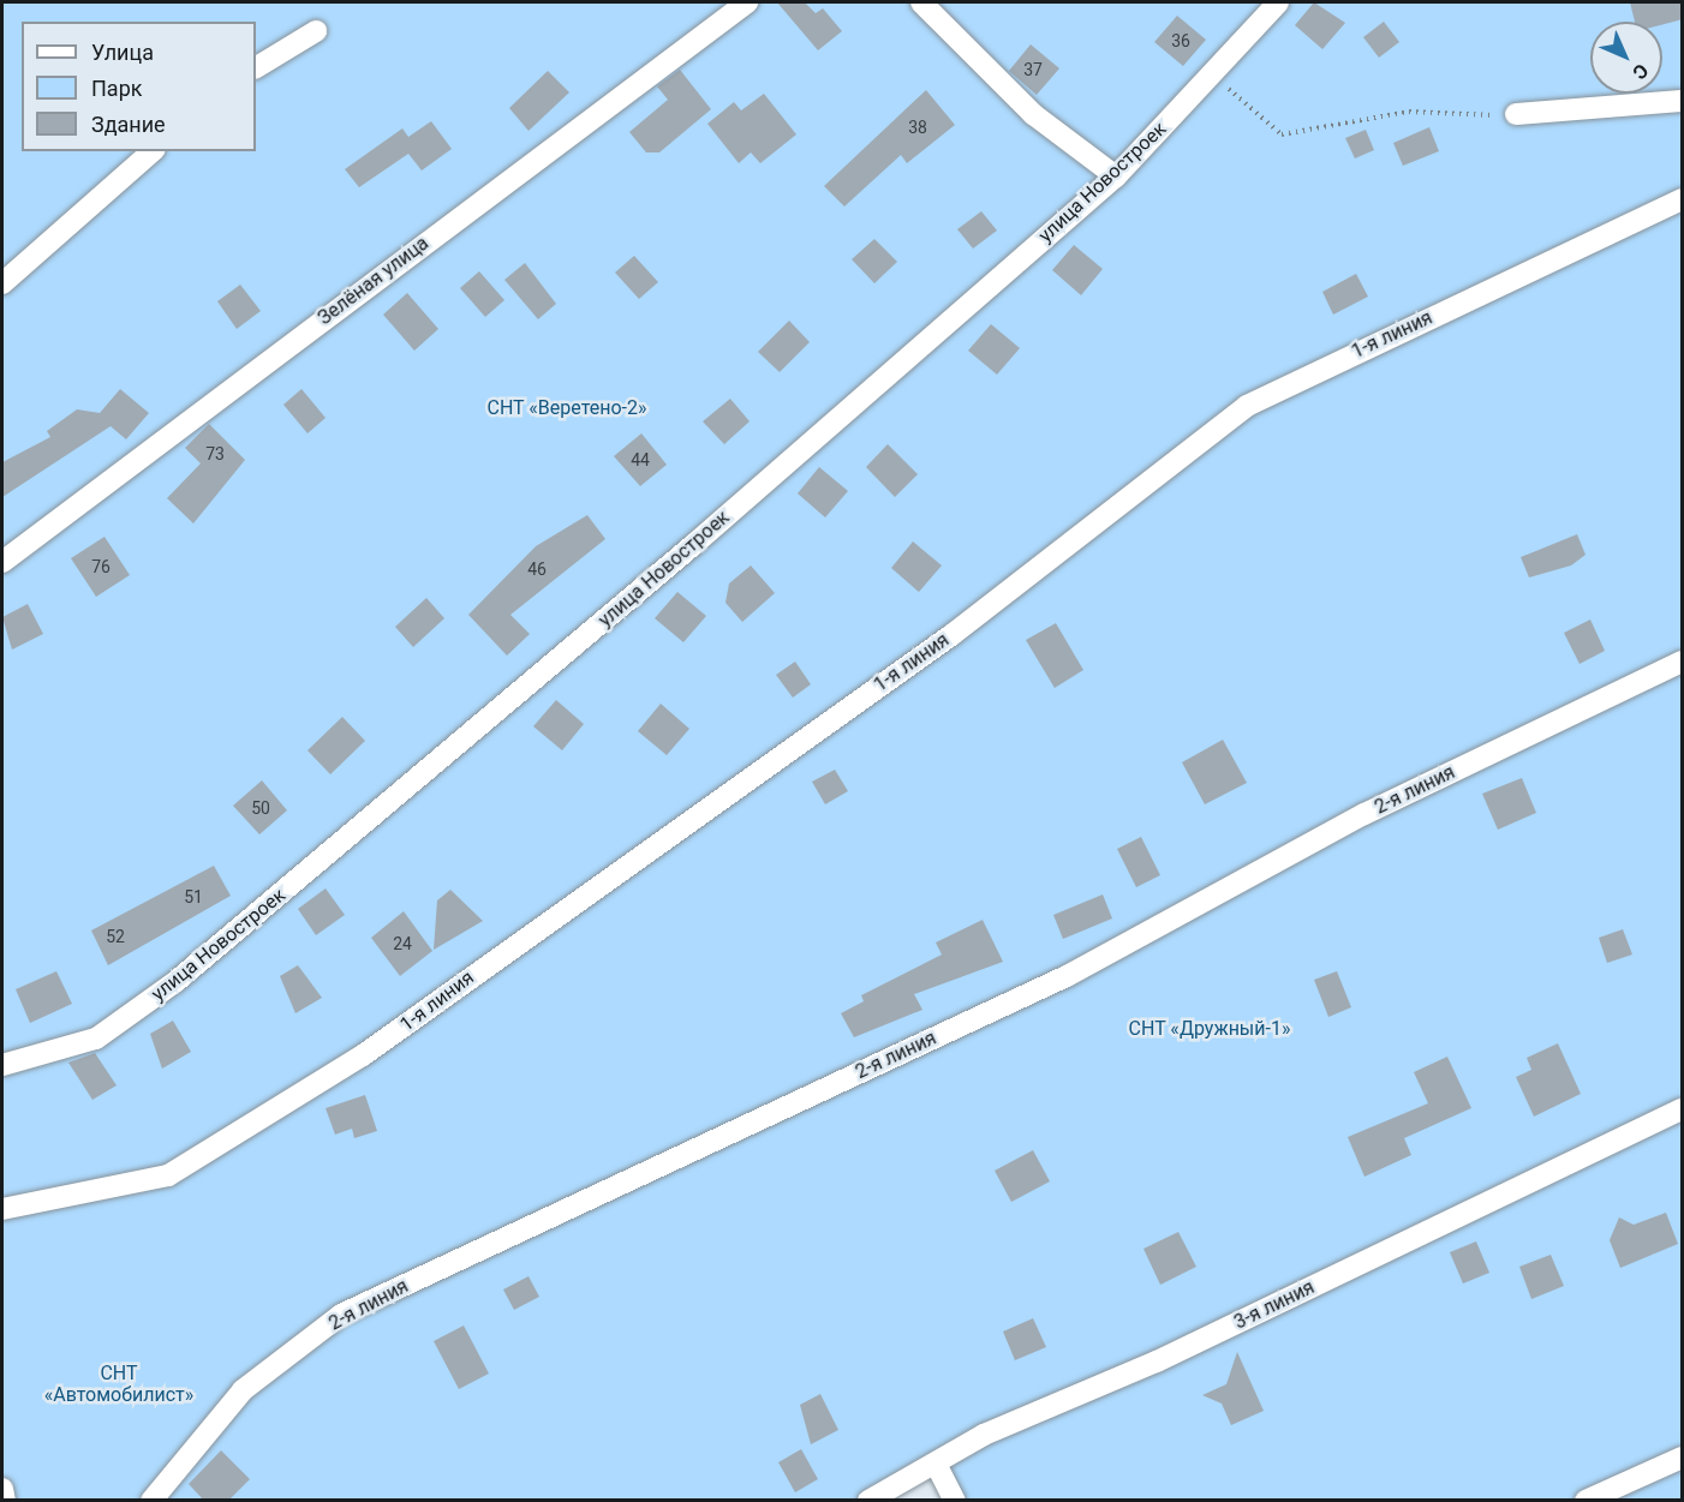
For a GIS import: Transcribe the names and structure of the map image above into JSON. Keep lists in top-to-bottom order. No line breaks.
{"streets":{"street":["улица Новостроек","Зелёная улица","1-я линия","2-я линия","3-я линия"]},"parks":["СНТ «Веретено-2»","СНТ «Дружный-1»","СНТ «Автомобилист»"],"house_numbers":["36","37","38","73","44","76","46","50","51","52","24"],"legend":["Улица","Парк","Здание"],"north":"bottom right"}
